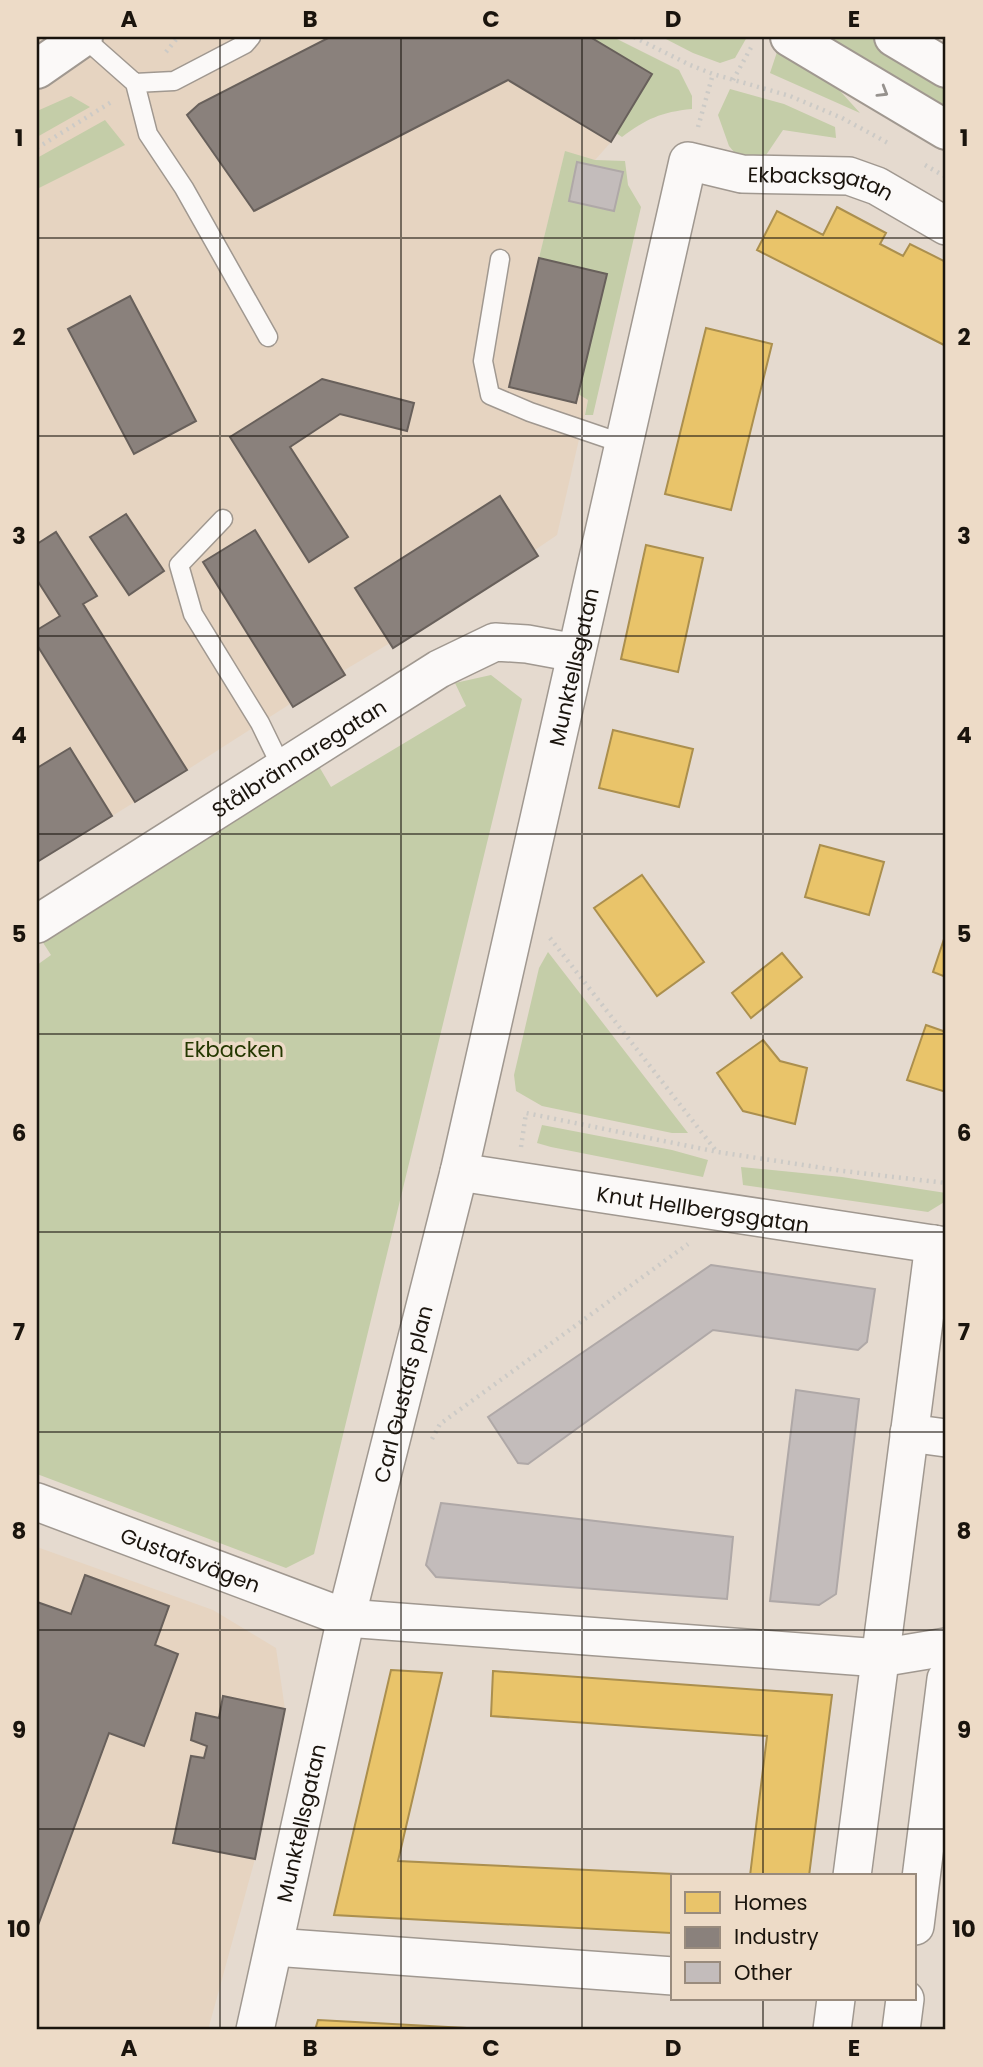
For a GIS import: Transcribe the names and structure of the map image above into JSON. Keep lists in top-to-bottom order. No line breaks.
{"streets":{"street":["Ekbacksgatan","Munktellsgatan","Stålbrännaregatan","Knut Hellbergsgatan","Carl Gustafs plan","Gustafsvägen"]},"crossings":[["Ekbacksgatan","Munktellsgatan"],["Munktellsgatan","Stålbrännaregatan"],["Munktellsgatan","Knut Hellbergsgatan"],["Munktellsgatan","Carl Gustafs plan"],["Munktellsgatan","Gustafsvägen"],["Knut Hellbergsgatan","Carl Gustafs plan"],["Carl Gustafs plan","Gustafsvägen"]],"parks":["Ekbacken"],"legend":["Homes","Industry","Other"],"grid":{"columns":["A","B","C","D","E"],"rows":["1","2","3","4","5","6","7","8","9","10"]}}
